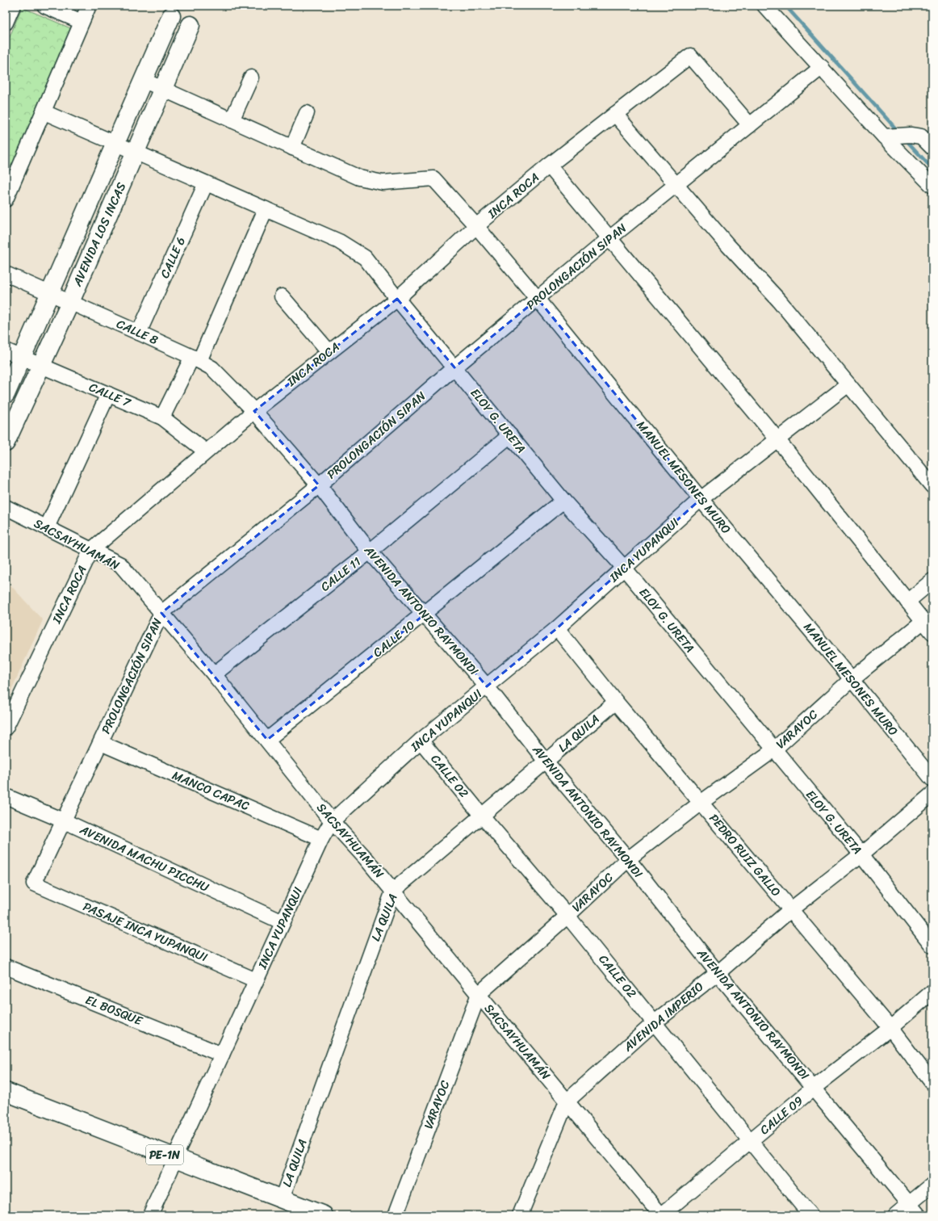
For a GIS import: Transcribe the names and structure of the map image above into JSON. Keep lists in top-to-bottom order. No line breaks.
{"streets":{"main road":["AVENIDA LOS INCAS","PE-1N"],"street":["INCA ROCA","CALLE 6","PROLONGACIÓN SIPAN","CALLE 8","CALLE 7","ELOY G. URETA","MANUEL MESONES MURO","SACSAYHUAMÁN","INCA YUPANQUI","CALLE 11","AVENIDA ANTONIO RAYMONDI","CALLE 10","VARAYOC","LA QUILA","CALLE 02","MANCO CAPAC","PEDRO RUIZ GALLO","AVENIDA MACHU PICCHU","PASAJE INCA YUPANQUI","EL BOSQUE","AVENIDA IMPERIO","CALLE 09"]},"crossings":[["INCA ROCA","PROLONGACIÓN SIPAN"],["INCA ROCA","CALLE 8"],["INCA ROCA","CALLE 7"],["INCA ROCA","ELOY G. URETA"],["INCA ROCA","MANUEL MESONES MURO"],["INCA ROCA","SACSAYHUAMÁN"],["INCA ROCA","AVENIDA ANTONIO RAYMONDI"],["AVENIDA LOS INCAS","CALLE 8"],["AVENIDA LOS INCAS","CALLE 7"],["AVENIDA LOS INCAS","ELOY G. URETA"],["CALLE 6","CALLE 8"],["CALLE 6","ELOY G. URETA"],["PROLONGACIÓN SIPAN","ELOY G. URETA"],["PROLONGACIÓN SIPAN","MANUEL MESONES MURO"],["PROLONGACIÓN SIPAN","SACSAYHUAMÁN"],["PROLONGACIÓN SIPAN","AVENIDA ANTONIO RAYMONDI"],["PROLONGACIÓN SIPAN","MANCO CAPAC"],["PROLONGACIÓN SIPAN","AVENIDA MACHU PICCHU"],["PROLONGACIÓN SIPAN","PASAJE INCA YUPANQUI"],["CALLE 8","AVENIDA ANTONIO RAYMONDI"],["ELOY G. URETA","INCA YUPANQUI"],["ELOY G. URETA","CALLE 11"],["ELOY G. URETA","CALLE 10"],["ELOY G. URETA","VARAYOC"],["ELOY G. URETA","AVENIDA IMPERIO"],["MANUEL MESONES MURO","INCA YUPANQUI"],["MANUEL MESONES MURO","VARAYOC"],["SACSAYHUAMÁN","INCA YUPANQUI"],["SACSAYHUAMÁN","CALLE 11"],["SACSAYHUAMÁN","CALLE 10"],["SACSAYHUAMÁN","VARAYOC"],["SACSAYHUAMÁN","LA QUILA"],["SACSAYHUAMÁN","AVENIDA IMPERIO"],["SACSAYHUAMÁN","CALLE 09"],["INCA YUPANQUI","AVENIDA ANTONIO RAYMONDI"],["INCA YUPANQUI","CALLE 02"],["INCA YUPANQUI","MANCO CAPAC"],["INCA YUPANQUI","PEDRO RUIZ GALLO"],["INCA YUPANQUI","AVENIDA MACHU PICCHU"],["INCA YUPANQUI","PASAJE INCA YUPANQUI"],["INCA YUPANQUI","EL BOSQUE"],["INCA YUPANQUI","PE-1N"],["CALLE 11","AVENIDA ANTONIO RAYMONDI"],["AVENIDA ANTONIO RAYMONDI","CALLE 10"],["AVENIDA ANTONIO RAYMONDI","VARAYOC"],["AVENIDA ANTONIO RAYMONDI","LA QUILA"],["AVENIDA ANTONIO RAYMONDI","AVENIDA IMPERIO"],["AVENIDA ANTONIO RAYMONDI","CALLE 09"],["VARAYOC","CALLE 02"],["VARAYOC","PEDRO RUIZ GALLO"],["LA QUILA","CALLE 02"],["LA QUILA","PEDRO RUIZ GALLO"],["LA QUILA","PE-1N"],["CALLE 02","AVENIDA IMPERIO"],["CALLE 02","CALLE 09"],["PEDRO RUIZ GALLO","AVENIDA IMPERIO"],["PEDRO RUIZ GALLO","CALLE 09"]]}
